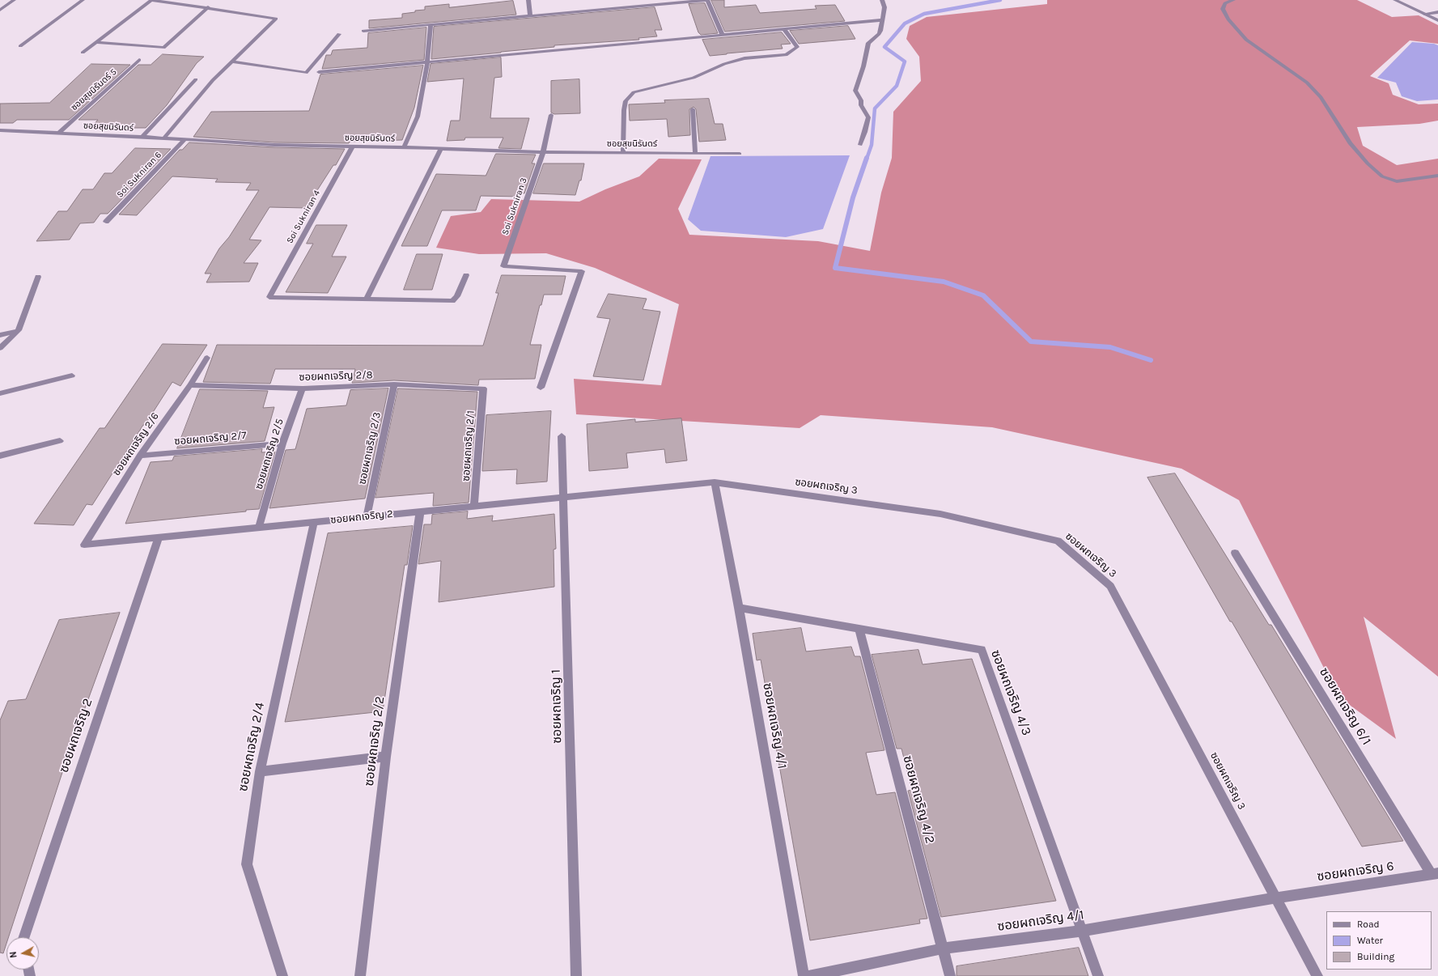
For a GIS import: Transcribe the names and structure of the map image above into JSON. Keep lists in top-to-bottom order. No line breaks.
{"streets":{"street":["ซอยสุขนิรันดร์ 5","ซอยสุขนิรันดร์","Soi Sukniran 6","Soi Sukniran 3","Soi Sukniran 4","ซอยผถเจริญ 2/8","ซอยผถเจริญ 2/7","ซอยผถเจริญ 2/6","ซอยผถเจริญ 2/1","ซอยผถเจริญ 2/3","ซอยผถเจริญ 2/5","ซอยผถเจริญ 3","ซอยผถเจริญ 2","ซอยผถเจริญ 4/3","ซอยผถเจริญ 1","ซอยผถเจริญ 6/1","ซอยผถเจริญ 4/1","ซอยผถเจริญ 2/2","ซอยผถเจริญ 2/4","ซอยผถเจริญ 4/2","ซอยผถเจริญ 6"]},"crossings":[["ซอยสุขนิรันดร์ 5","ซอยสุขนิรันดร์"],["ซอยสุขนิรันดร์","Soi Sukniran 6"],["ซอยสุขนิรันดร์","Soi Sukniran 3"],["ซอยสุขนิรันดร์","Soi Sukniran 4"],["ซอยผถเจริญ 2/8","ซอยผถเจริญ 2/6"],["ซอยผถเจริญ 2/8","ซอยผถเจริญ 2/1"],["ซอยผถเจริญ 2/8","ซอยผถเจริญ 2/3"],["ซอยผถเจริญ 2/8","ซอยผถเจริญ 2/5"],["ซอยผถเจริญ 2/7","ซอยผถเจริญ 2/6"],["ซอยผถเจริญ 2/7","ซอยผถเจริญ 2/5"],["ซอยผถเจริญ 2/6","ซอยผถเจริญ 2"],["ซอยผถเจริญ 2/1","ซอยผถเจริญ 2"],["ซอยผถเจริญ 2/3","ซอยผถเจริญ 2"],["ซอยผถเจริญ 2/5","ซอยผถเจริญ 2"],["ซอยผถเจริญ 3","ซอยผถเจริญ 2"],["ซอยผถเจริญ 3","ซอยผถเจริญ 1"],["ซอยผถเจริญ 3","ซอยผถเจริญ 4/1"],["ซอยผถเจริญ 3","ซอยผถเจริญ 6"],["ซอยผถเจริญ 2","ซอยผถเจริญ 1"],["ซอยผถเจริญ 2","ซอยผถเจริญ 2/2"],["ซอยผถเจริญ 2","ซอยผถเจริญ 2/4"],["ซอยผถเจริญ 4/3","ซอยผถเจริญ 4/1"],["ซอยผถเจริญ 4/3","ซอยผถเจริญ 4/2"],["ซอยผถเจริญ 6/1","ซอยผถเจริญ 6"],["ซอยผถเจริญ 4/1","ซอยผถเจริญ 4/2"],["ซอยผถเจริญ 4/1","ซอยผถเจริญ 6"]],"legend":["Road","Water","Building"],"north":"left"}
